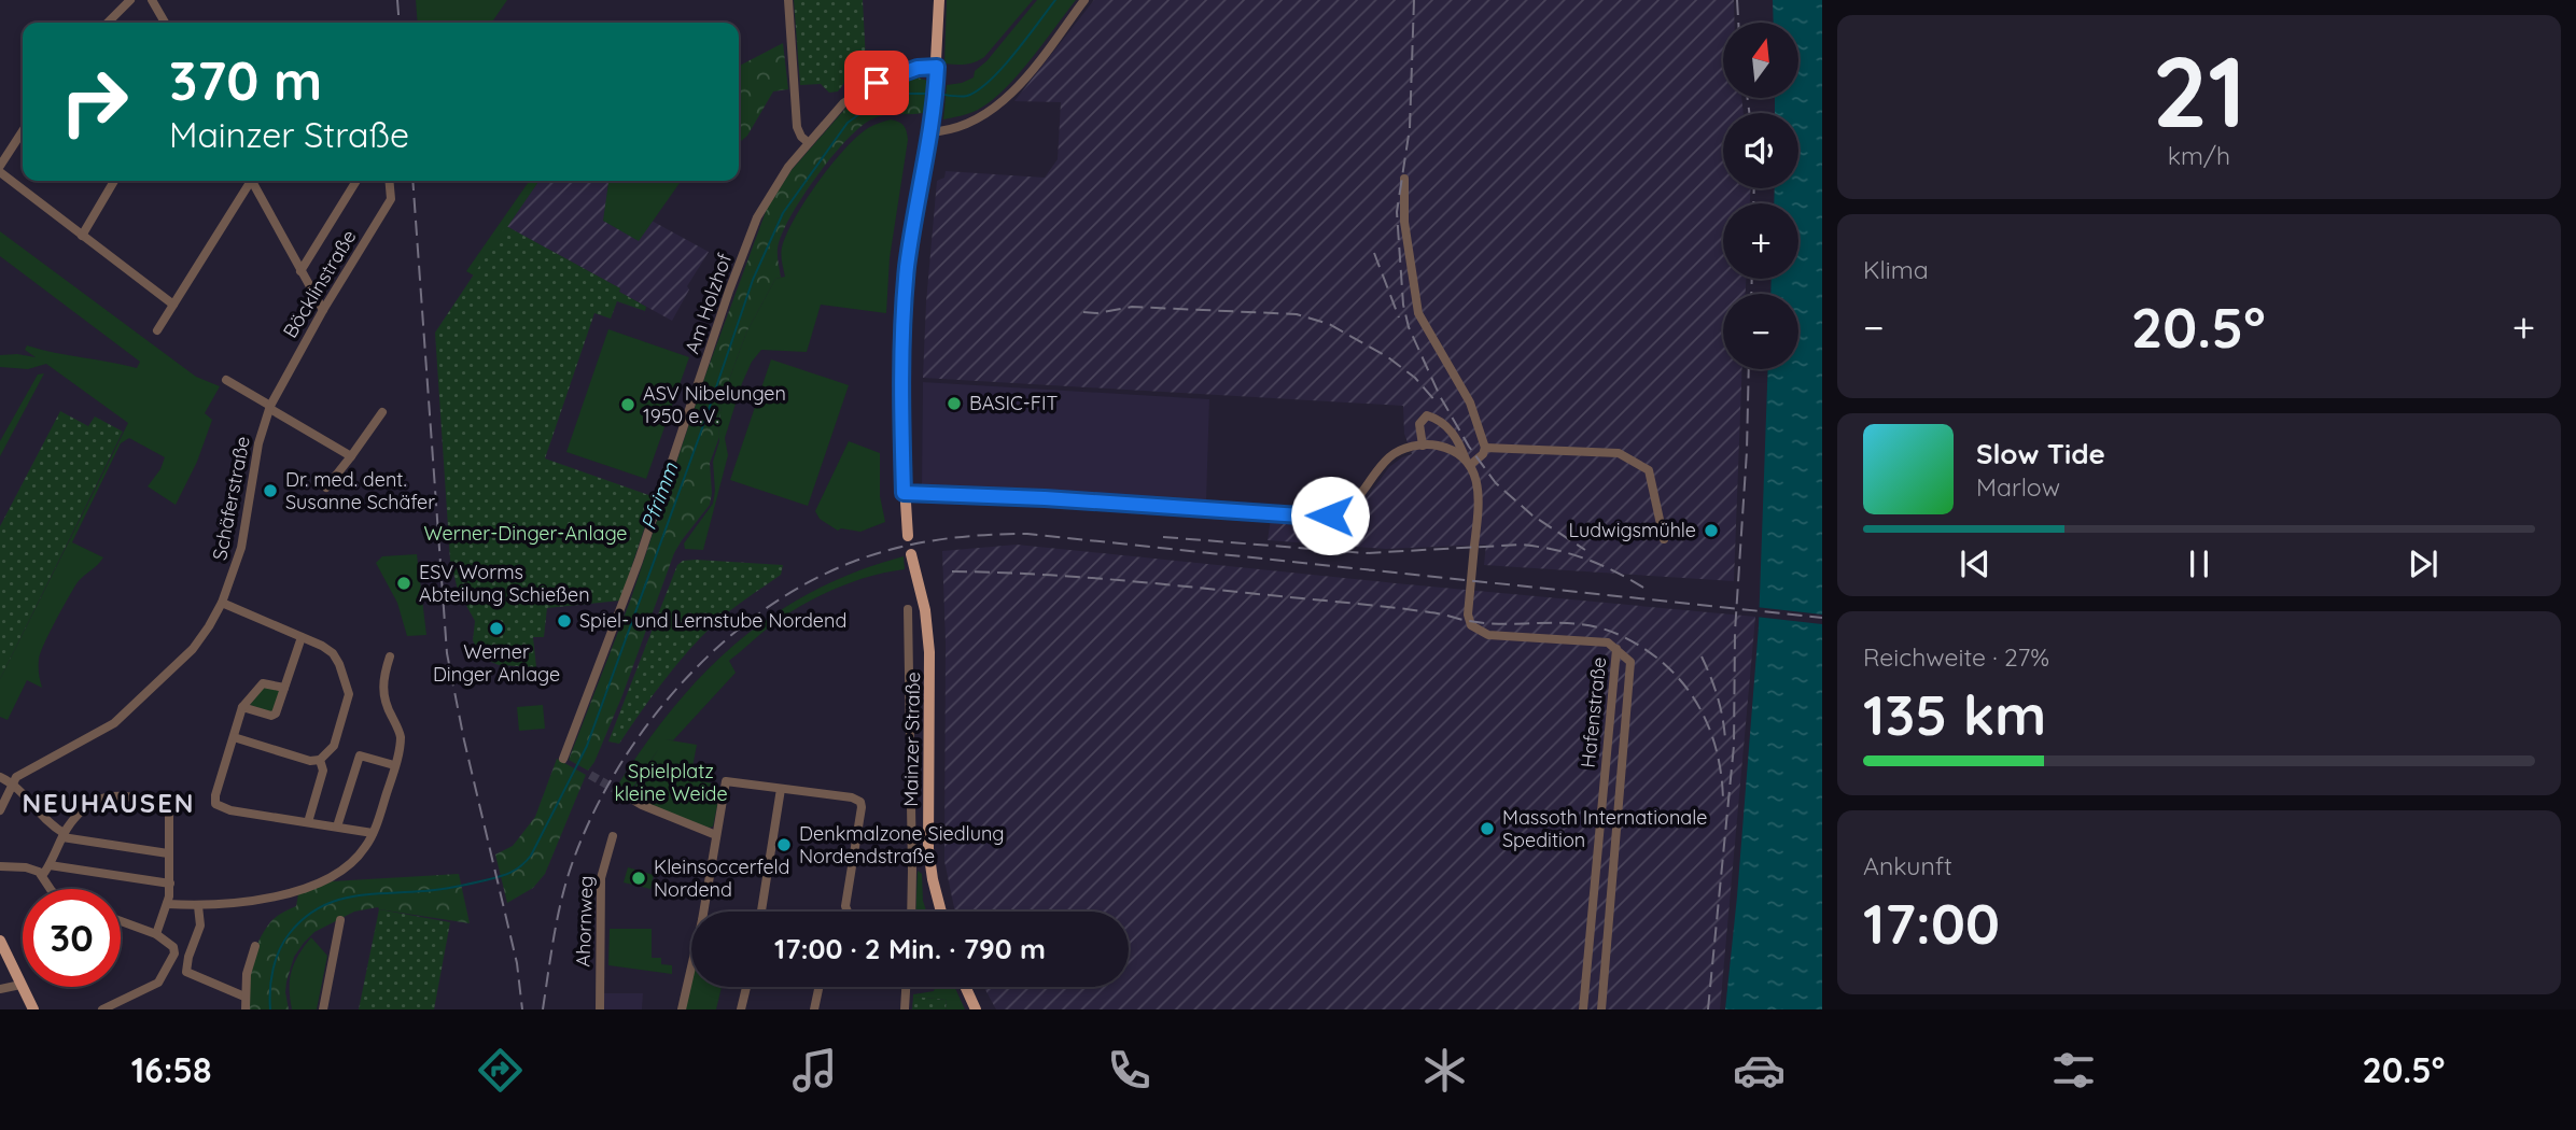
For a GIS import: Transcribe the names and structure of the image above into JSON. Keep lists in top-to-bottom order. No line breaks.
{"streets":{"main road":["Mainzer Straße"],"street":["Böcklinstraße","Am Holzhof","Schäferstraße","Hafenstraße","Ahornweg"]},"crossings":[["Böcklinstraße","Schäferstraße"]],"districts":["NEUHAUSEN"],"water":["Pfrimm"],"parks":["Werner-Dinger-Anlage","Spielplatz kleine Weide"],"places":["BASIC-FIT","ASV Nibelungen 1950 e.V.","Dr. med. dent. Susanne Schäfer","Ludwigsmühle","ESV Worms Abteilung Schießen","Spiel- und Lernstube Nordend","Werner Dinger Anlage","Massoth Internationale Spedition","Denkmalzone Siedlung Nordendstraße","Kleinsoccerfeld Nordend"],"north":"top","page":{"tile":[["21","km/h"],"Klima",["Reichweite · 27%","135 km"],["Ankunft","17:00"]],"map_buttons":["+","−"],"turn":["370 m","Mainzer Straße"],"heat":["−","20.5°","+"],"song":["Slow Tide","Marlow"],"limit":"30","trip":"17:00 · 2 Min. · 790 m","tabs":["16:58","20.5°"]}}
